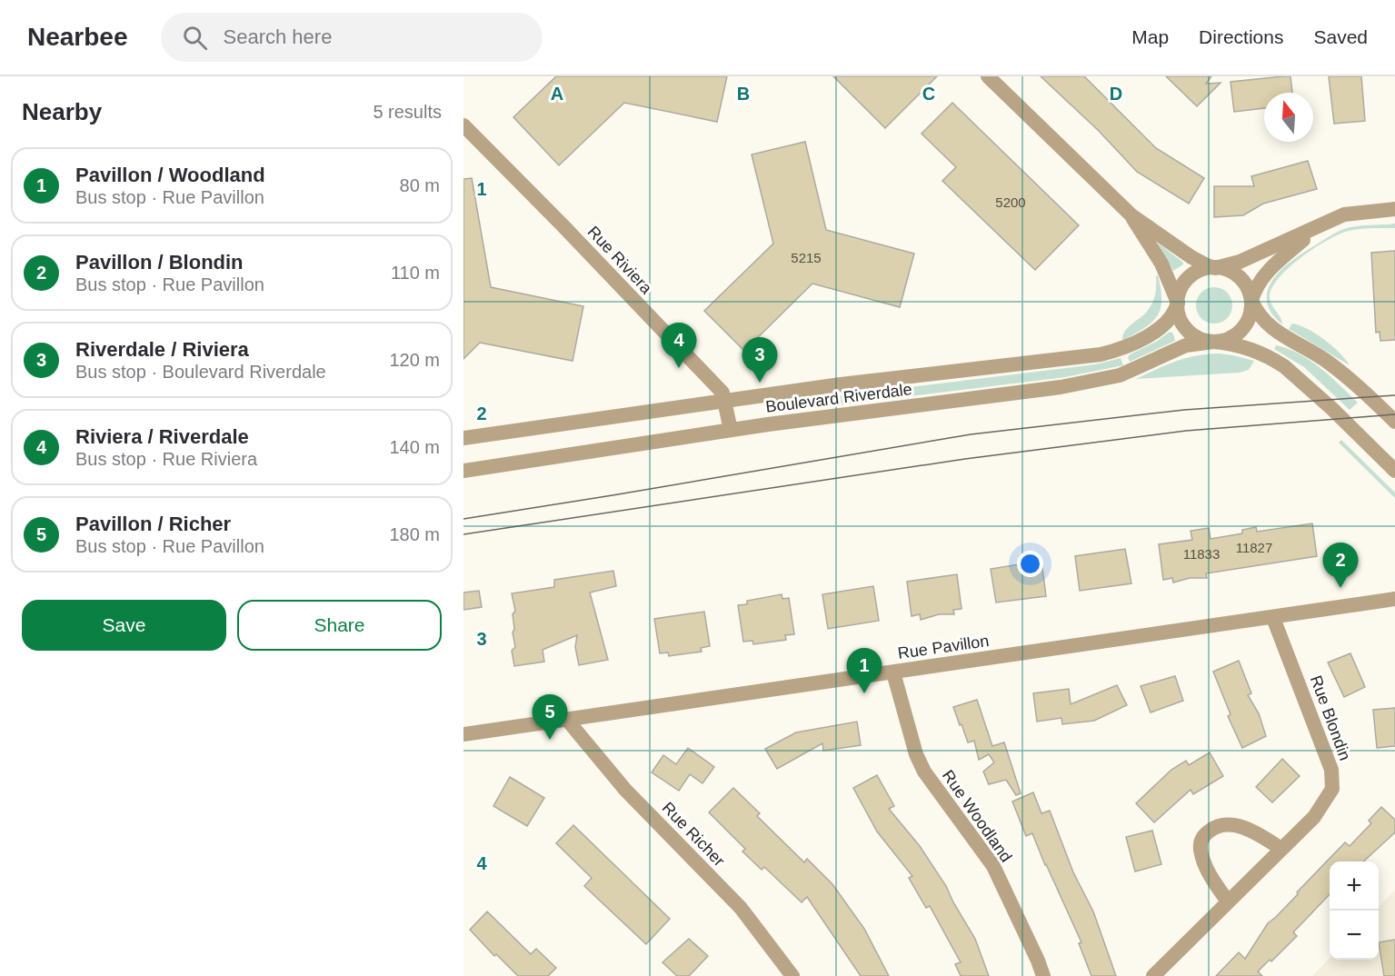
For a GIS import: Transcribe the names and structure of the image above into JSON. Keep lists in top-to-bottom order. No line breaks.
{"streets":{"street":["Rue Riviera","Boulevard Riverdale","Rue Pavillon","Rue Blondin","Rue Woodland","Rue Richer"]},"crossings":[["Rue Riviera","Boulevard Riverdale"],["Rue Pavillon","Rue Blondin"],["Rue Pavillon","Rue Woodland"],["Rue Pavillon","Rue Richer"]],"house_numbers":["5200","5215","11827","11833"],"north":"top","page":{"header":"Nearbee","search":"Search here","nav":["Map","Directions","Saved"],"heading":["Nearby","5 results"],"list":[{"mark":"1","name":"Pavillon / Woodland","note":"Bus stop · Rue Pavillon","value":"80 m"},{"mark":"2","name":"Pavillon / Blondin","note":"Bus stop · Rue Pavillon","value":"110 m"},{"mark":"3","name":"Riverdale / Riviera","note":"Bus stop · Boulevard Riverdale","value":"120 m"},{"mark":"4","name":"Riviera / Riverdale","note":"Bus stop · Rue Riviera","value":"140 m"},{"mark":"5","name":"Pavillon / Richer","note":"Bus stop · Rue Pavillon","value":"180 m"}],"pins":["4","3","2","1","5"],"buttons":["Save","Share"],"map_buttons":["+","−"]},"grid":{"columns":["A","B","C","D"],"rows":["1","2","3","4"]}}
